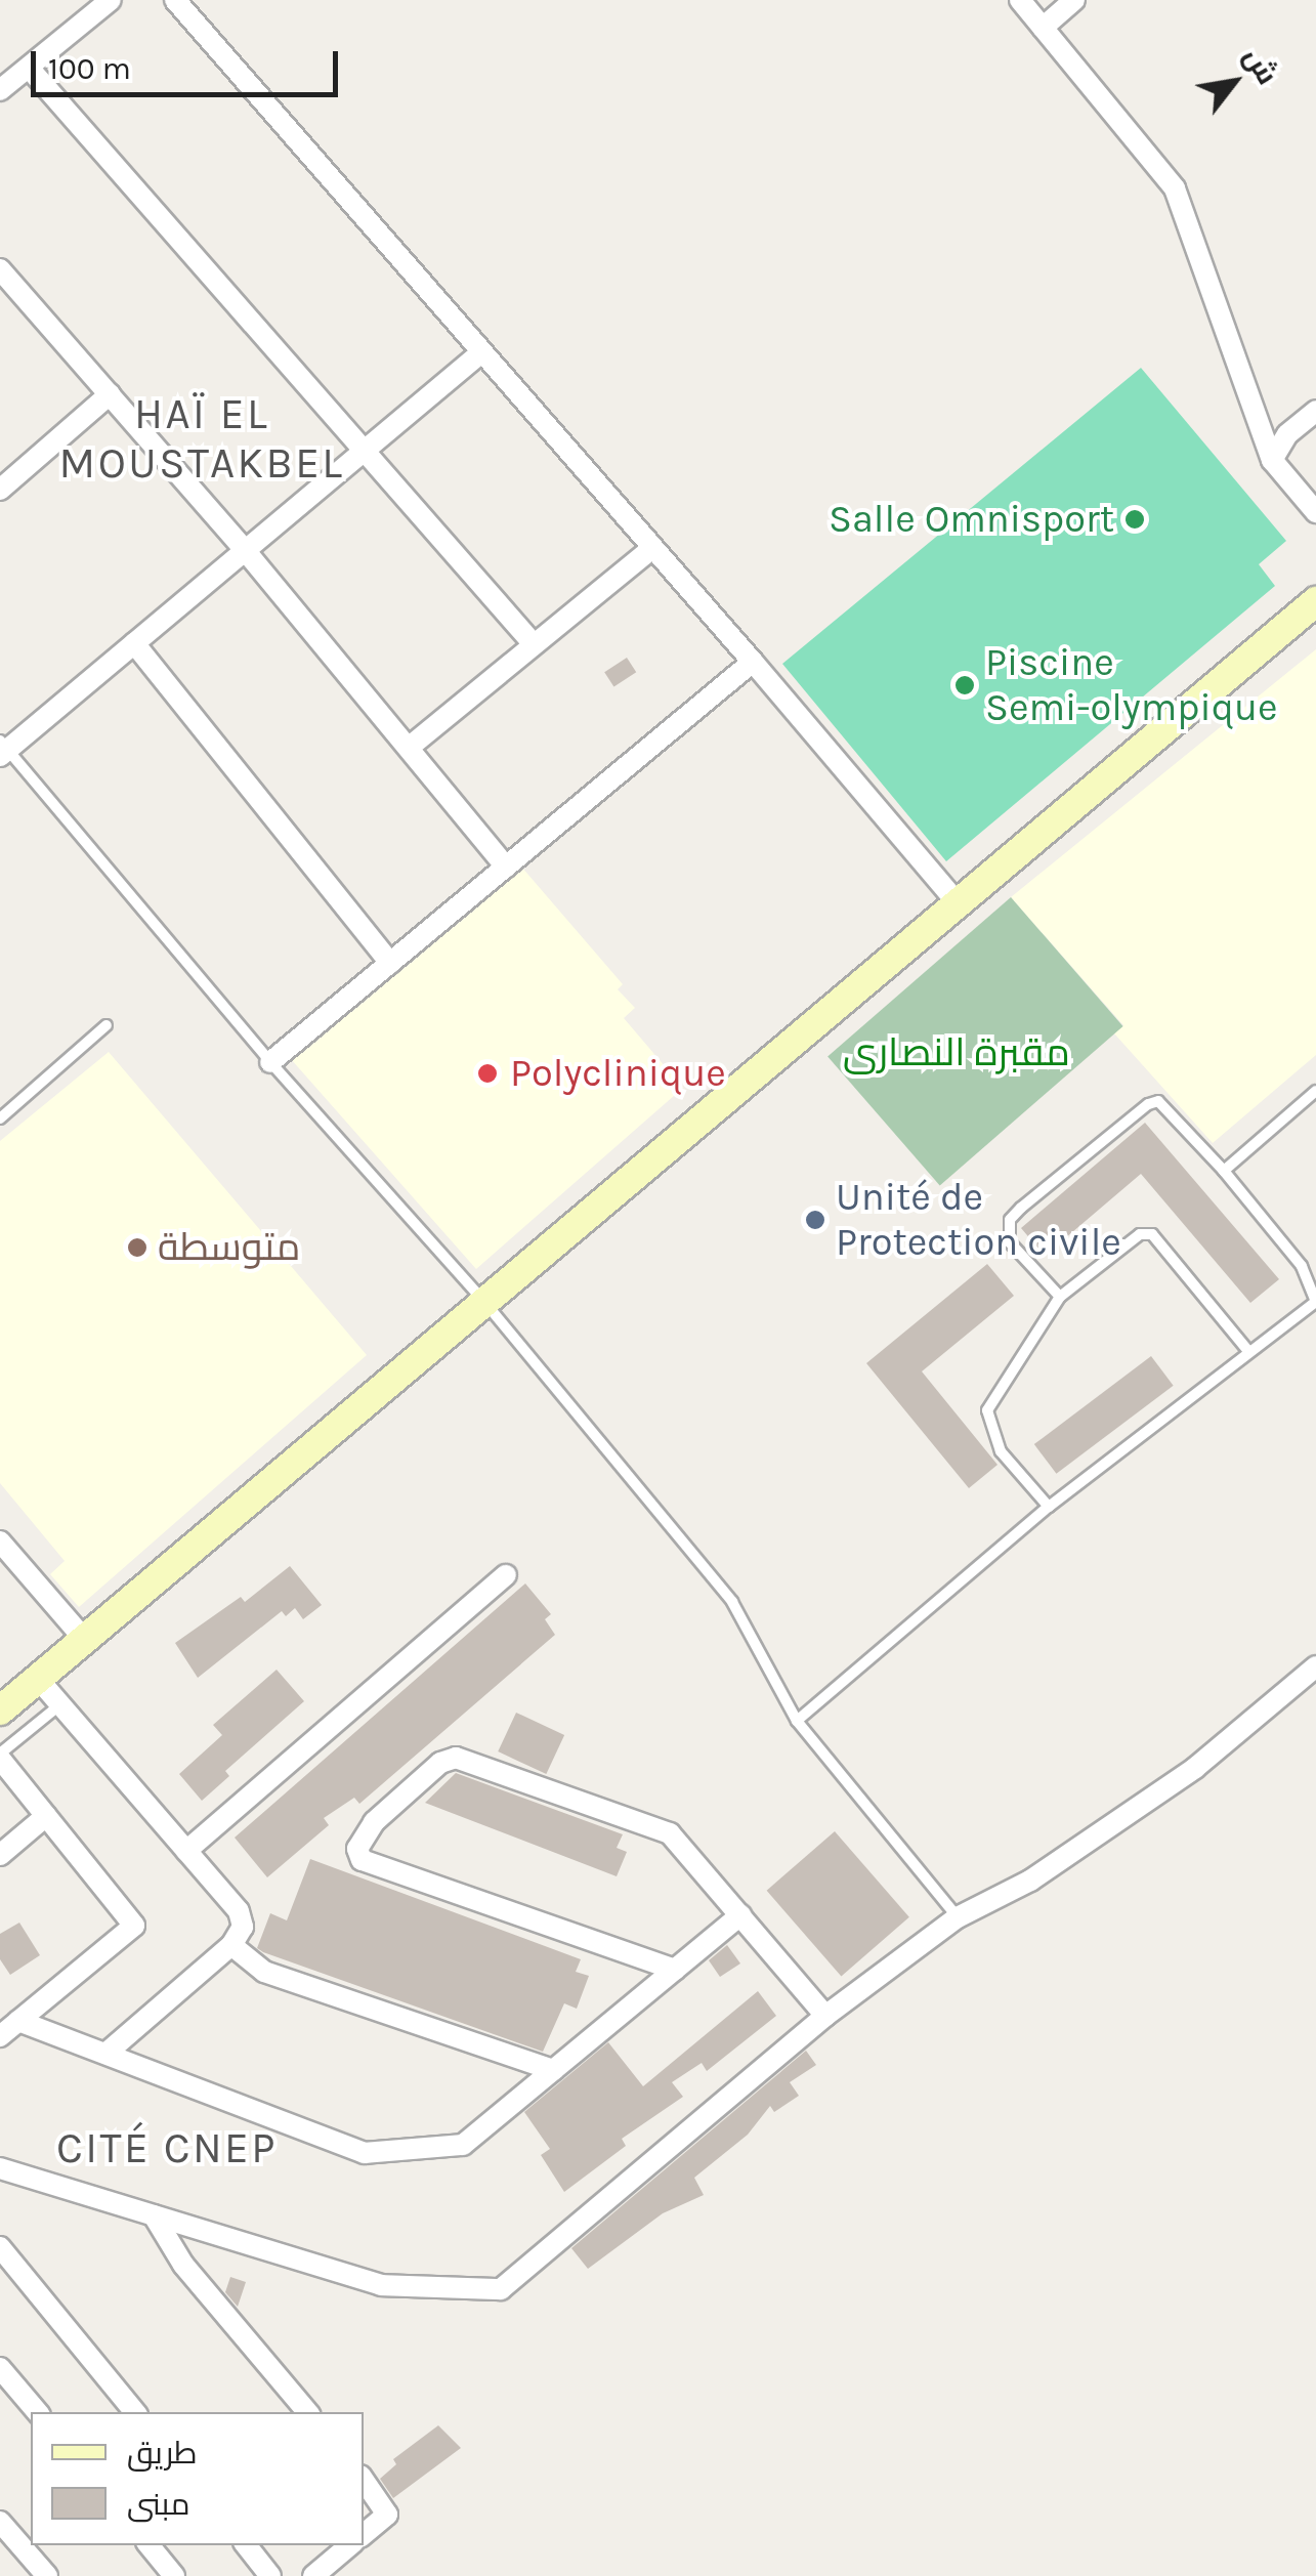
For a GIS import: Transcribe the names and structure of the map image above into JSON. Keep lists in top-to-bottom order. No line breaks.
{"districts":["HAÏ EL MOUSTAKBEL","CITÉ CNEP"],"parks":["مقبرة النصارى"],"places":["Salle Omnisport","Piscine Semi-olympique","Polyclinique","Unité de Protection civile","متوسطة"],"legend":["طريق","مبنى"],"scale_bar":"100 m","north":"top right"}
